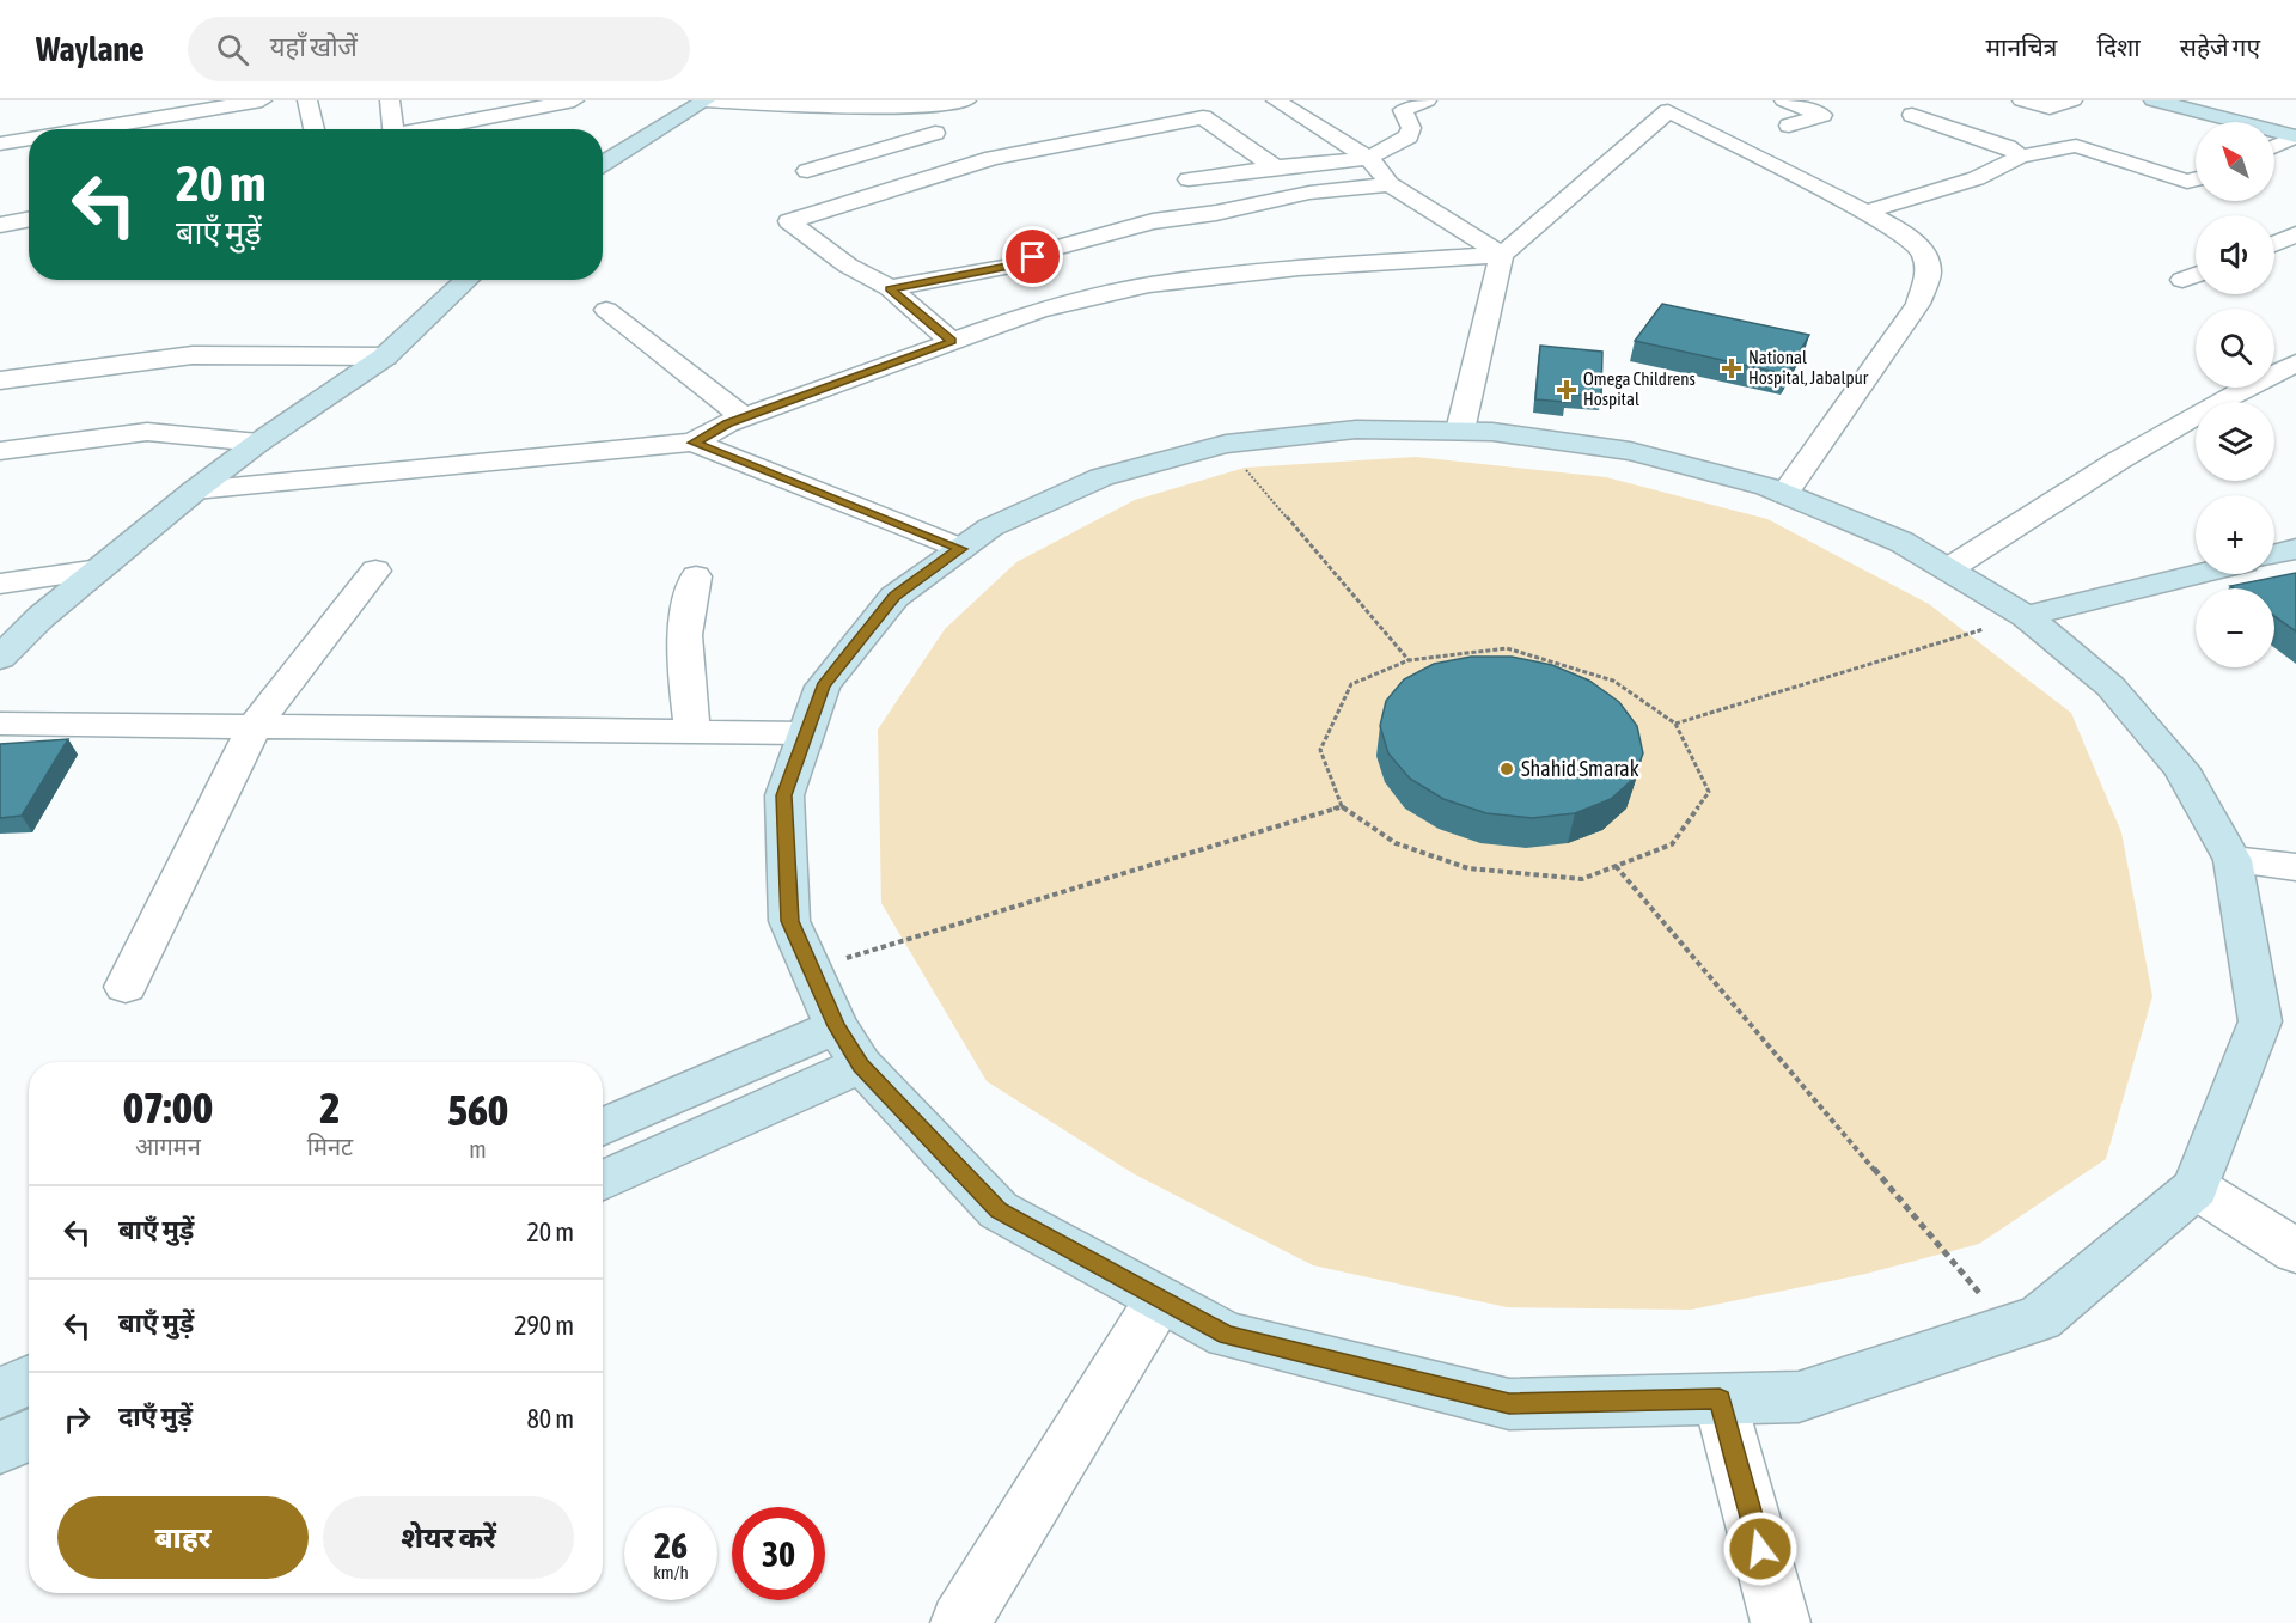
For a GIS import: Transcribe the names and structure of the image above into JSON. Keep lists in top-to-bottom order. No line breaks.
{"places":{"health":["National Hospital, Jabalpur","Omega Childrens Hospital"],"other":["Shahid Smarak"]},"north":"top left","page":{"header":"Waylane","search":"यहाँ खोजें","nav":["मानचित्र","दिशा","सहेजे गए"],"map_buttons":["+","−"],"turn":["20 m","बाएँ मुड़ें"],"eta":["07:00","आगमन","2","मिनट","560","m"],"list":[{"name":"बाएँ मुड़ें","value":"20 m"},{"name":"बाएँ मुड़ें","value":"290 m"},{"name":"दाएँ मुड़ें","value":"80 m"}],"buttons":["बाहर","शेयर करें"],"speed":"26 km/h","limit":"30"}}
